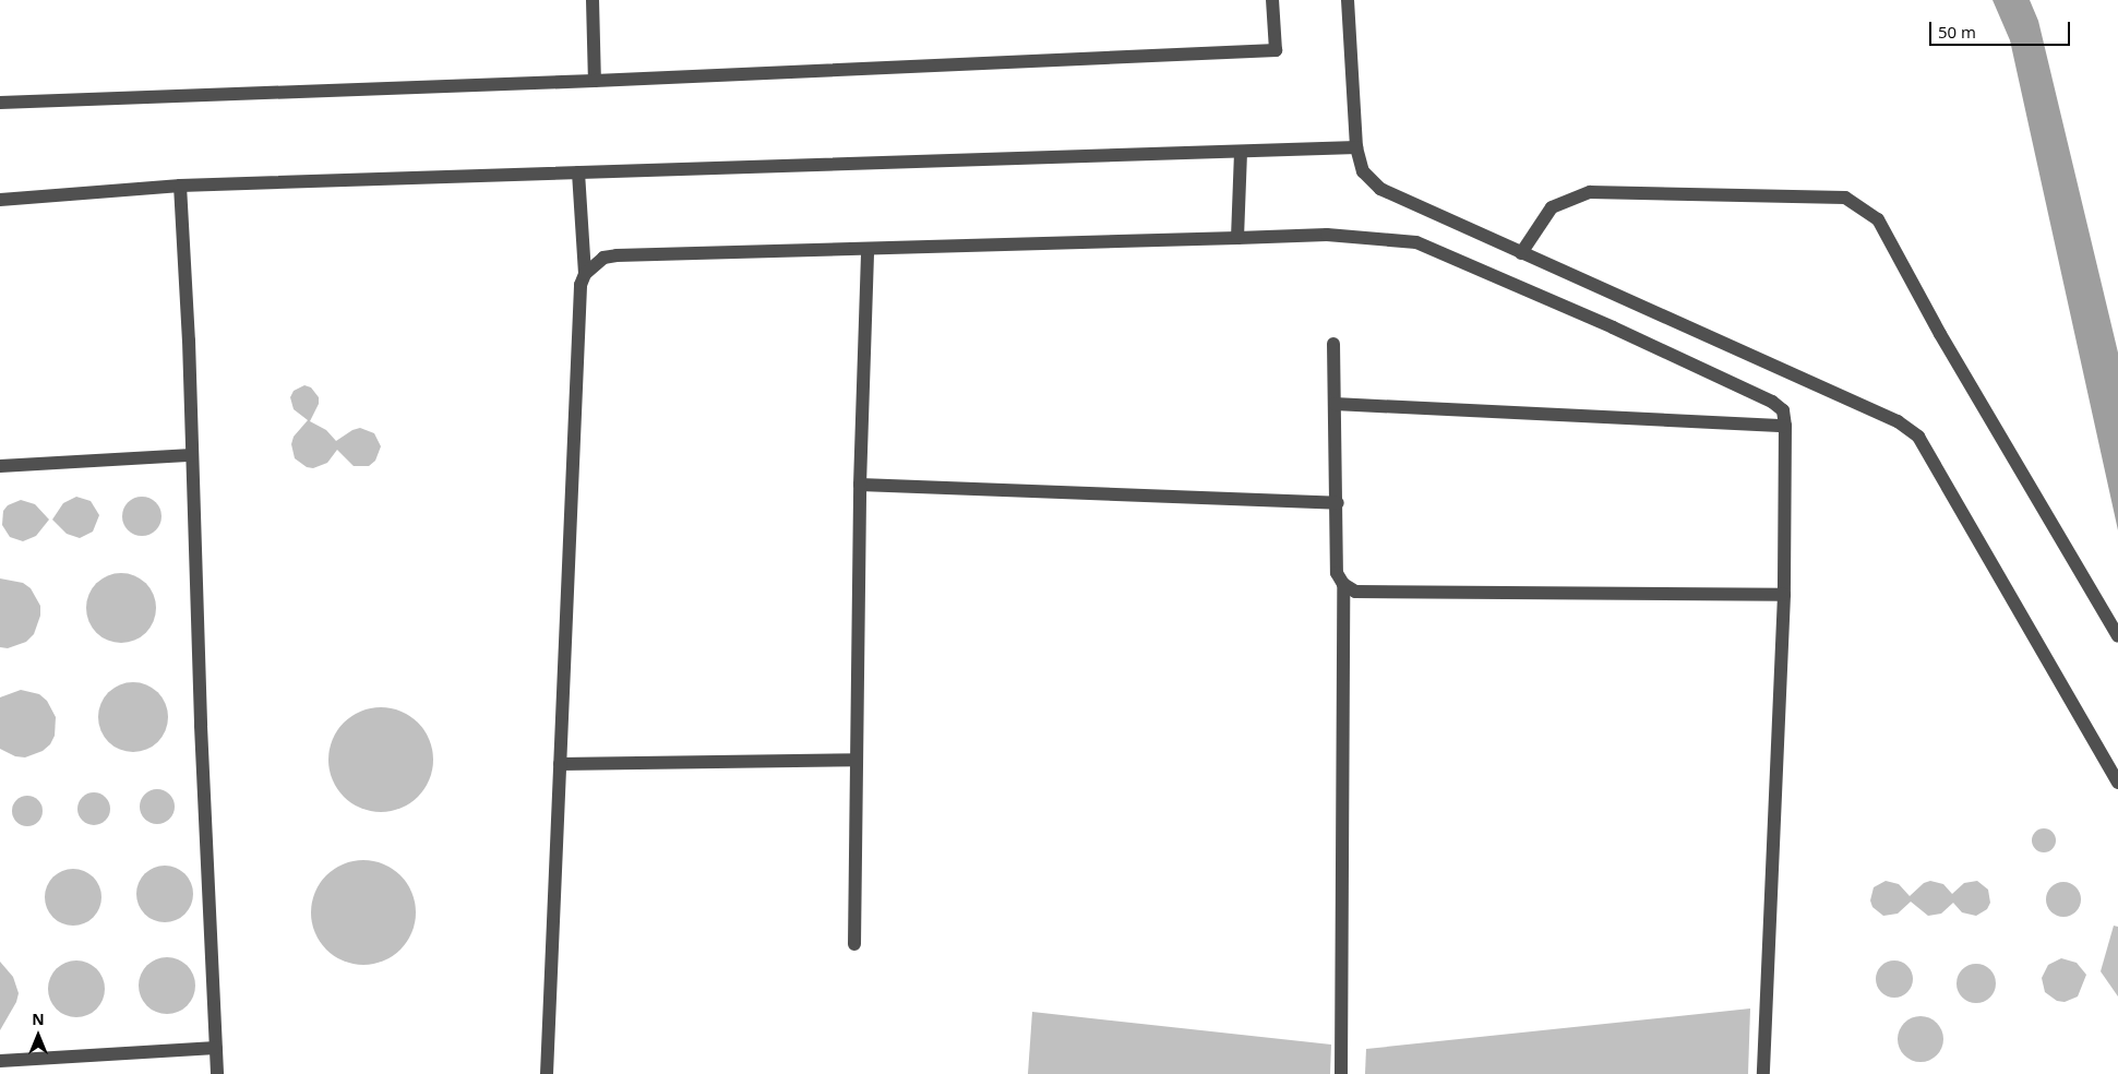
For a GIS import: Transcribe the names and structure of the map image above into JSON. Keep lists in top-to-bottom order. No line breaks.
{"scale_bar":"50 m","north":"top"}
